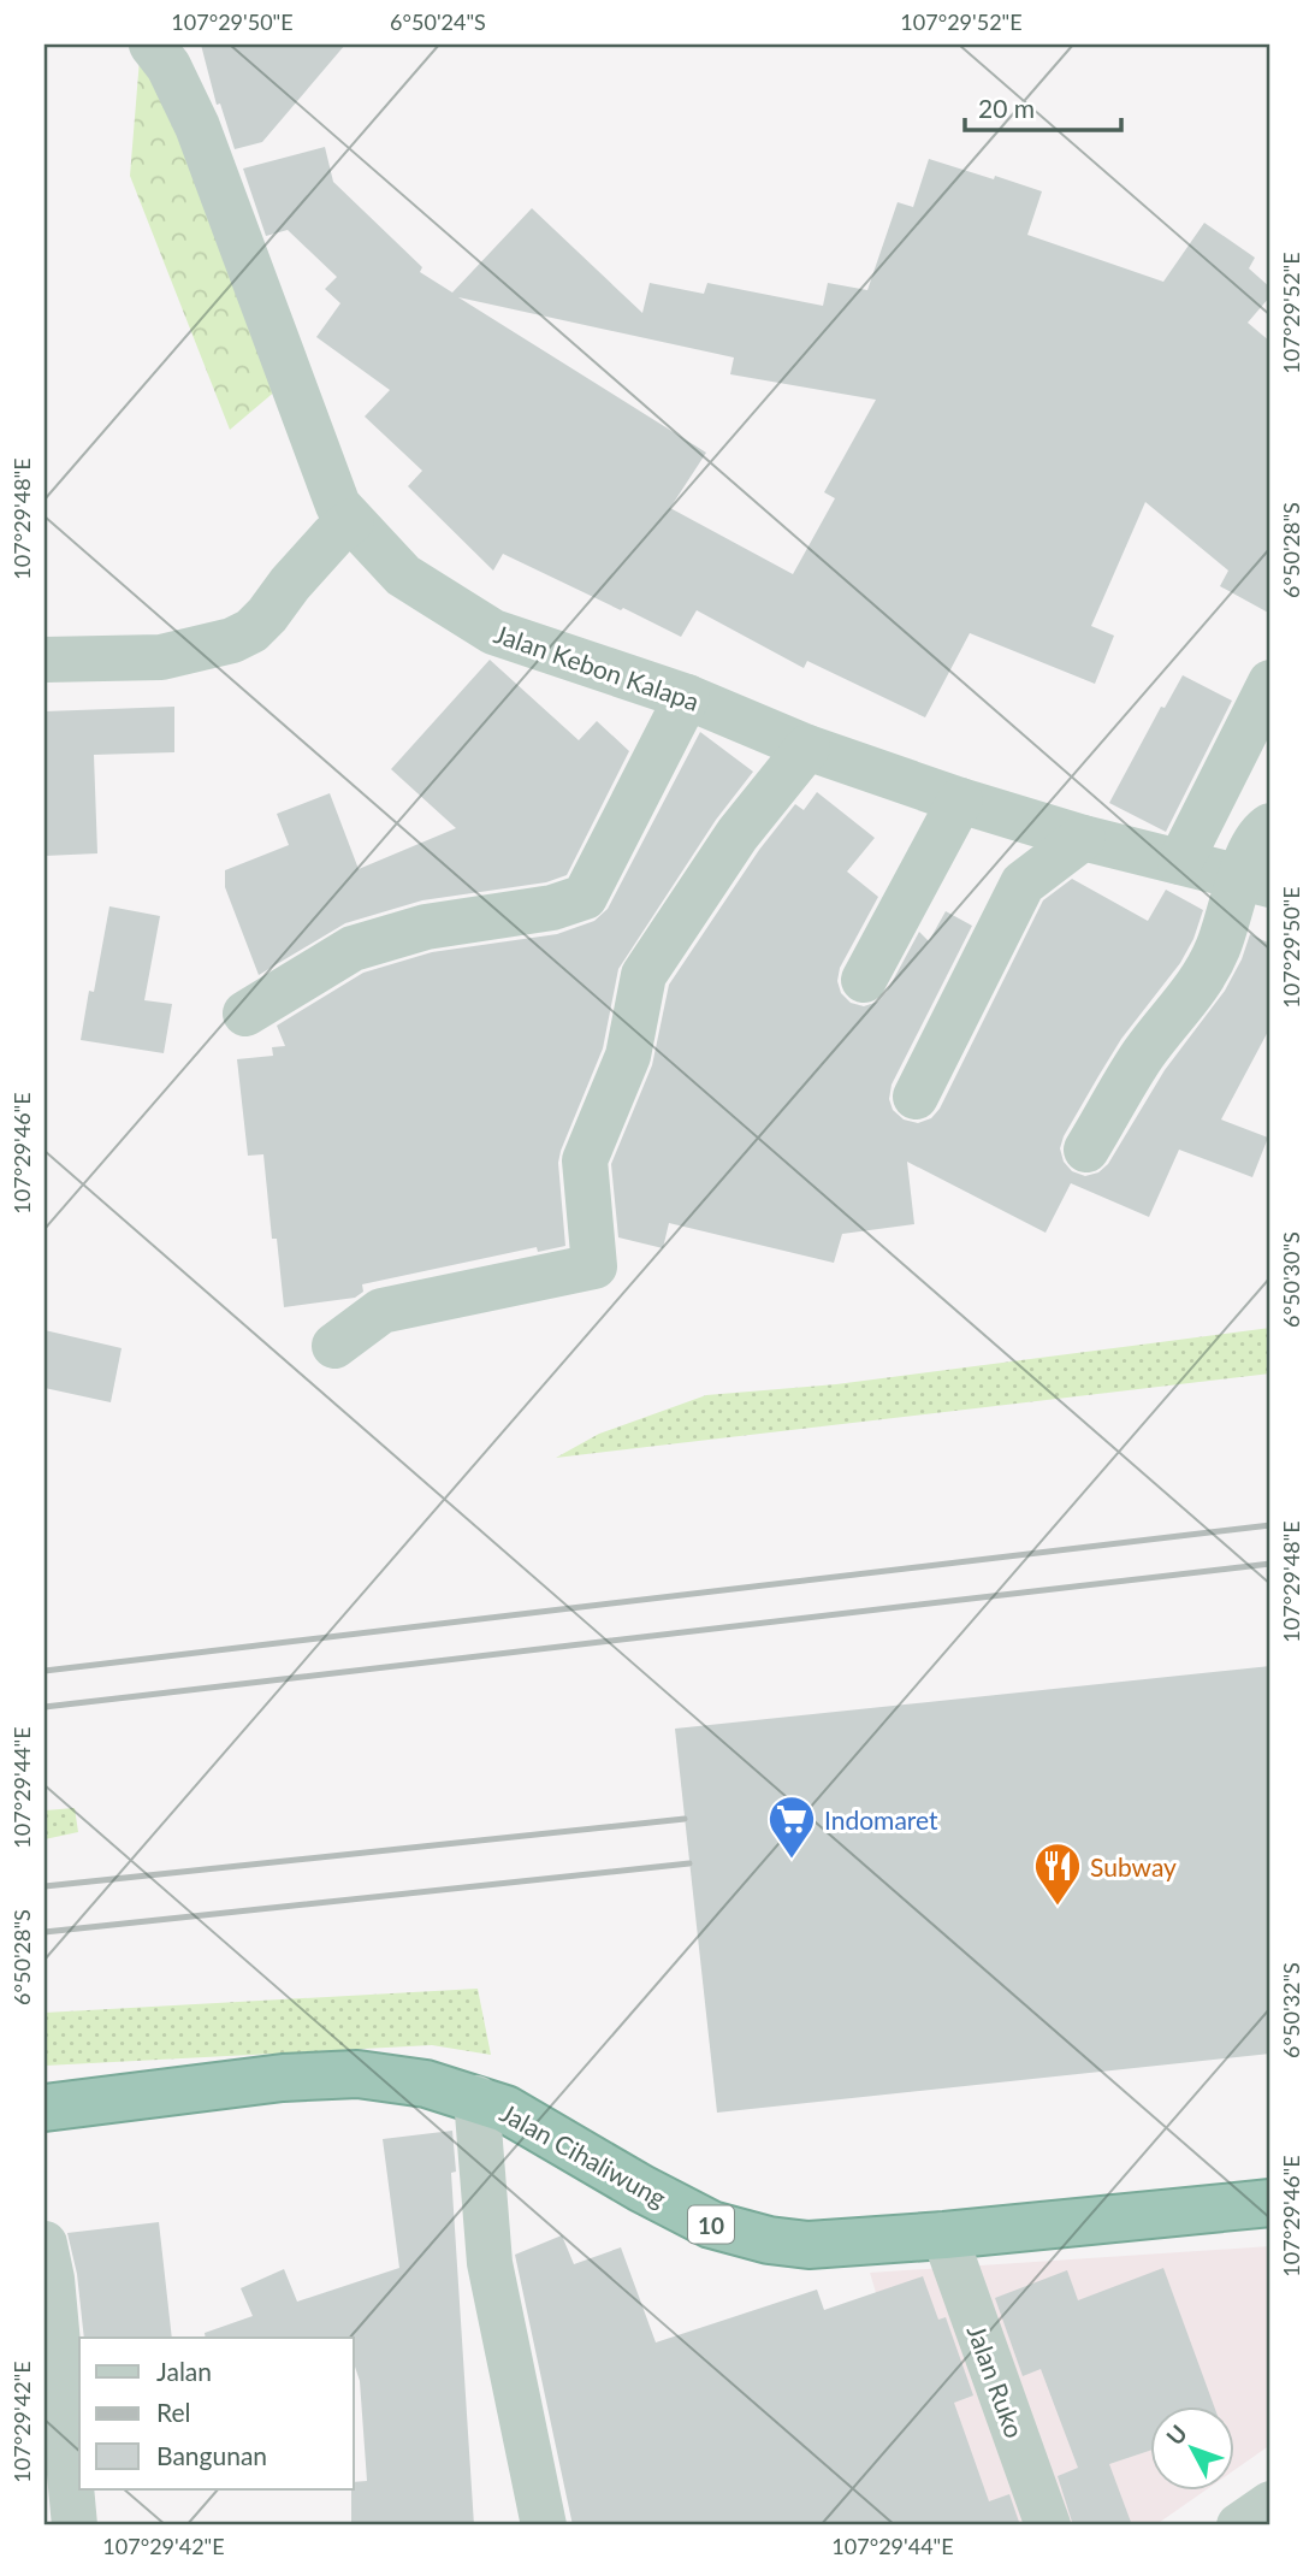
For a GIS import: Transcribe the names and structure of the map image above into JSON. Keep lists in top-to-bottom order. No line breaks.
{"streets":{"highway":["Jalan Cihaliwung","10"],"street":["Jalan Kebon Kalapa","Jalan Ruko"]},"crossings":[["Jalan Cihaliwung","Jalan Ruko"]],"places":{"supermarket":["Indomaret"],"restaurant":["Subway"]},"legend":["Jalan","Rel","Bangunan"],"scale_bar":"20 m","north":"top left","coordinates":["107°29'50\"E","6°50'24\"S","107°29'52\"E","107°29'48\"E","6°50'28\"S","107°29'46\"E","6°50'30\"S","107°29'44\"E","6°50'32\"S","107°29'42\"E"]}
